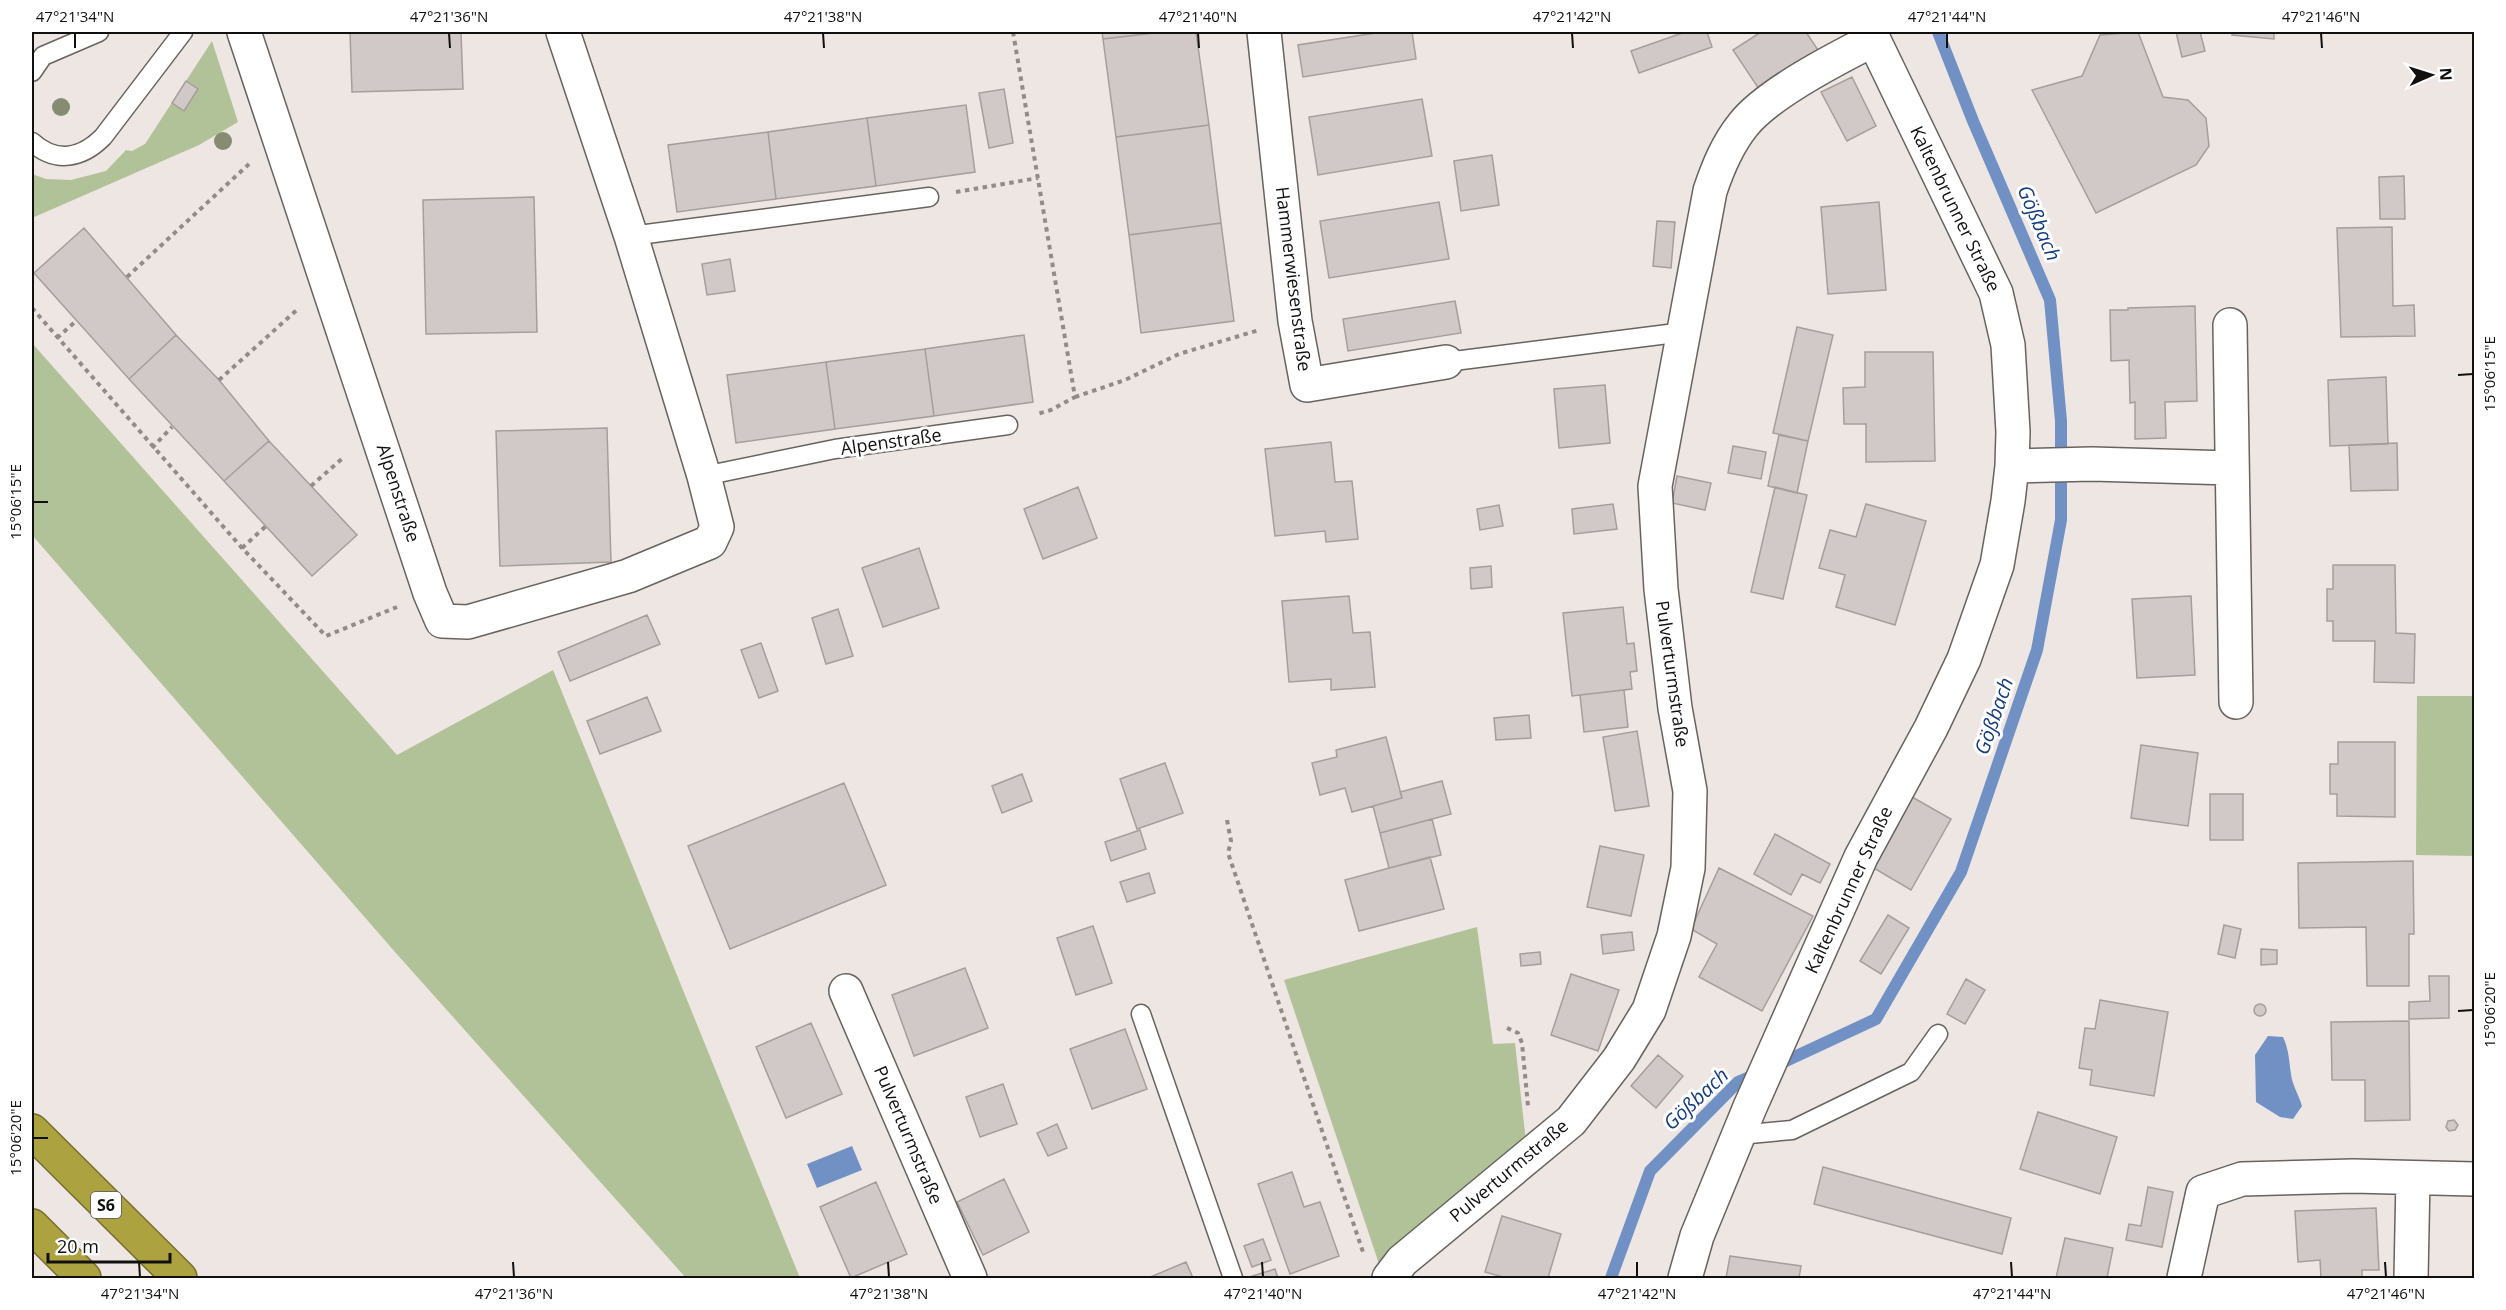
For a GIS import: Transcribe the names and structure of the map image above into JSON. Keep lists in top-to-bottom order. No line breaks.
{"streets":{"highway":["S6"],"street":["Kaltenbrunner Straße","Hammerwiesenstraße","Alpenstraße","Pulverturmstraße"]},"crossings":[["Kaltenbrunner Straße","Pulverturmstraße"]],"water":["Gößbach"],"scale_bar":"20 m","north":"right","coordinates":["47°21'34\"N","47°21'36\"N","47°21'38\"N","47°21'40\"N","47°21'42\"N","47°21'44\"N","47°21'46\"N","15°06'15\"E","15°06'20\"E"]}
